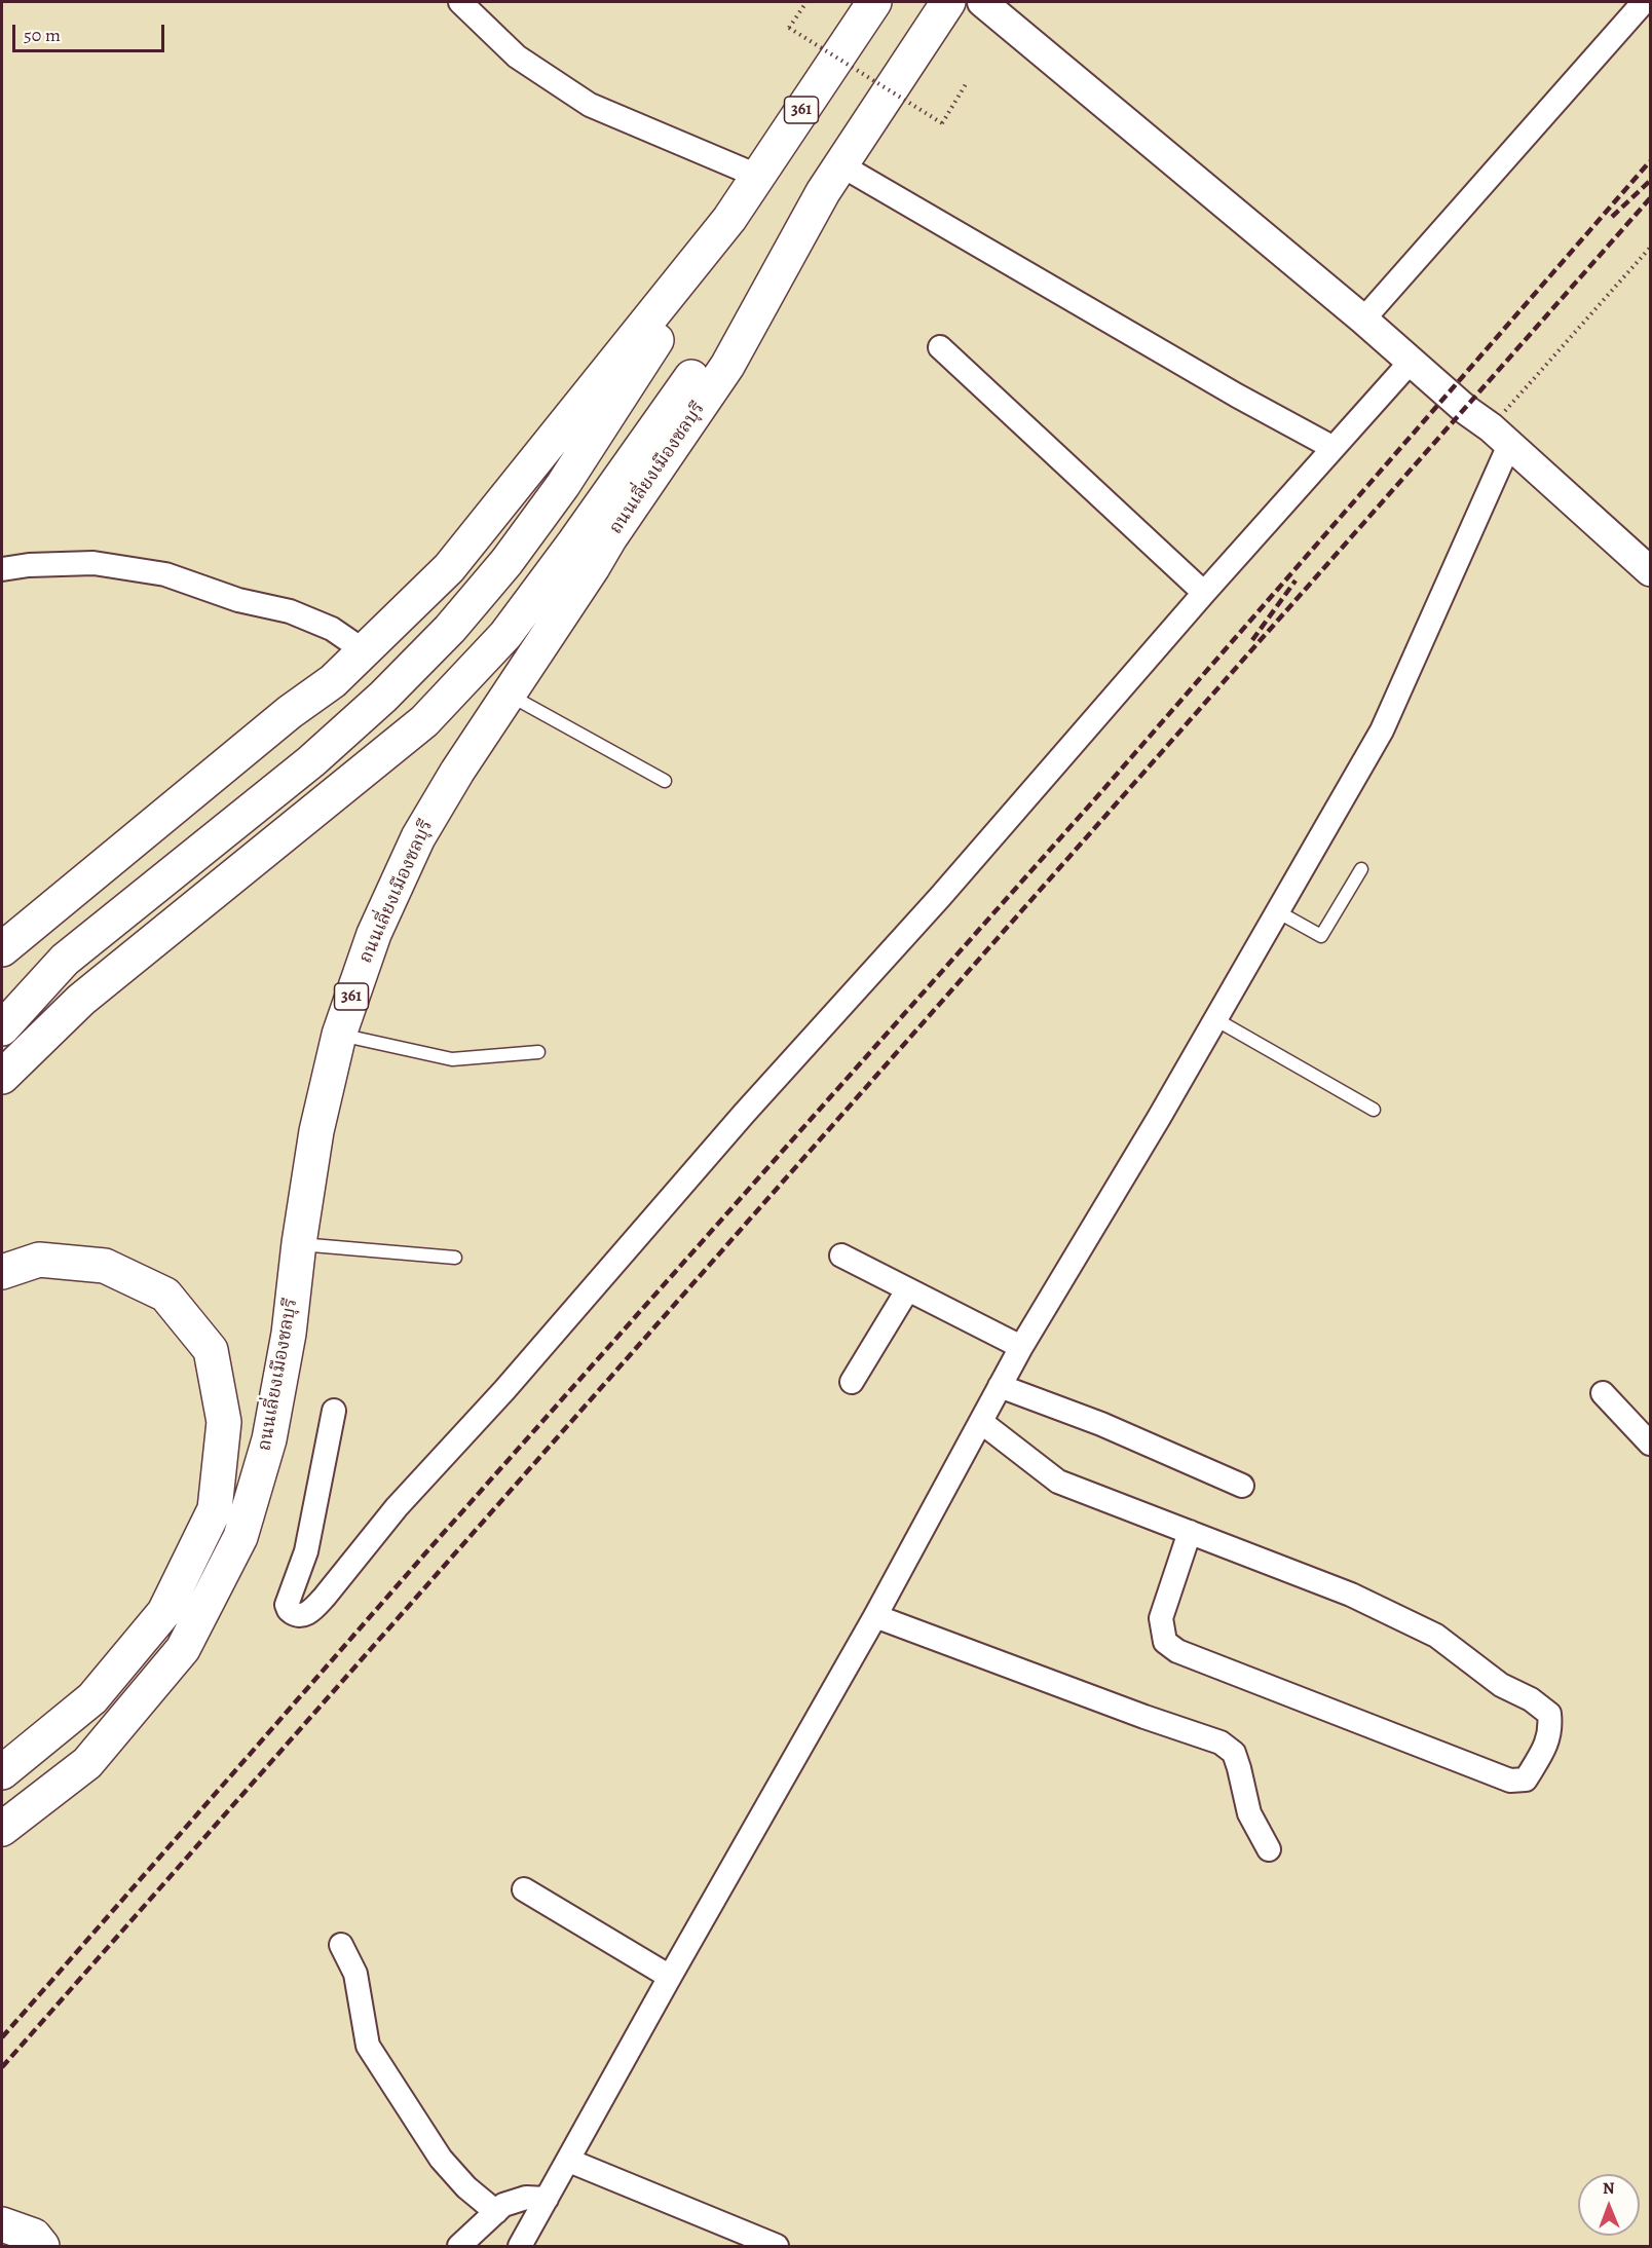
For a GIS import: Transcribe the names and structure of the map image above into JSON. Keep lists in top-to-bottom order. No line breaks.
{"streets":{"highway":["361","ถนนเลี่ยงเมืองชลบุรี"]},"scale_bar":"50 m","north":"top"}
